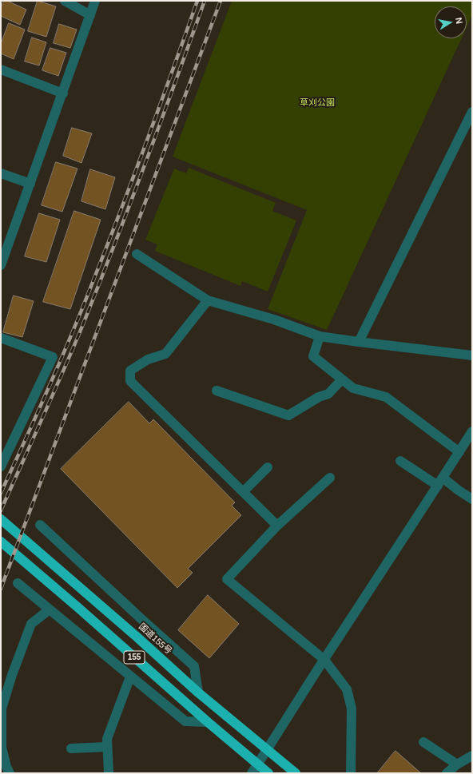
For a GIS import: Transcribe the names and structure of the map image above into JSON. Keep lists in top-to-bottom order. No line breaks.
{"streets":{"highway":["国道155号","155"]},"parks":["草刈公園"],"north":"right"}
